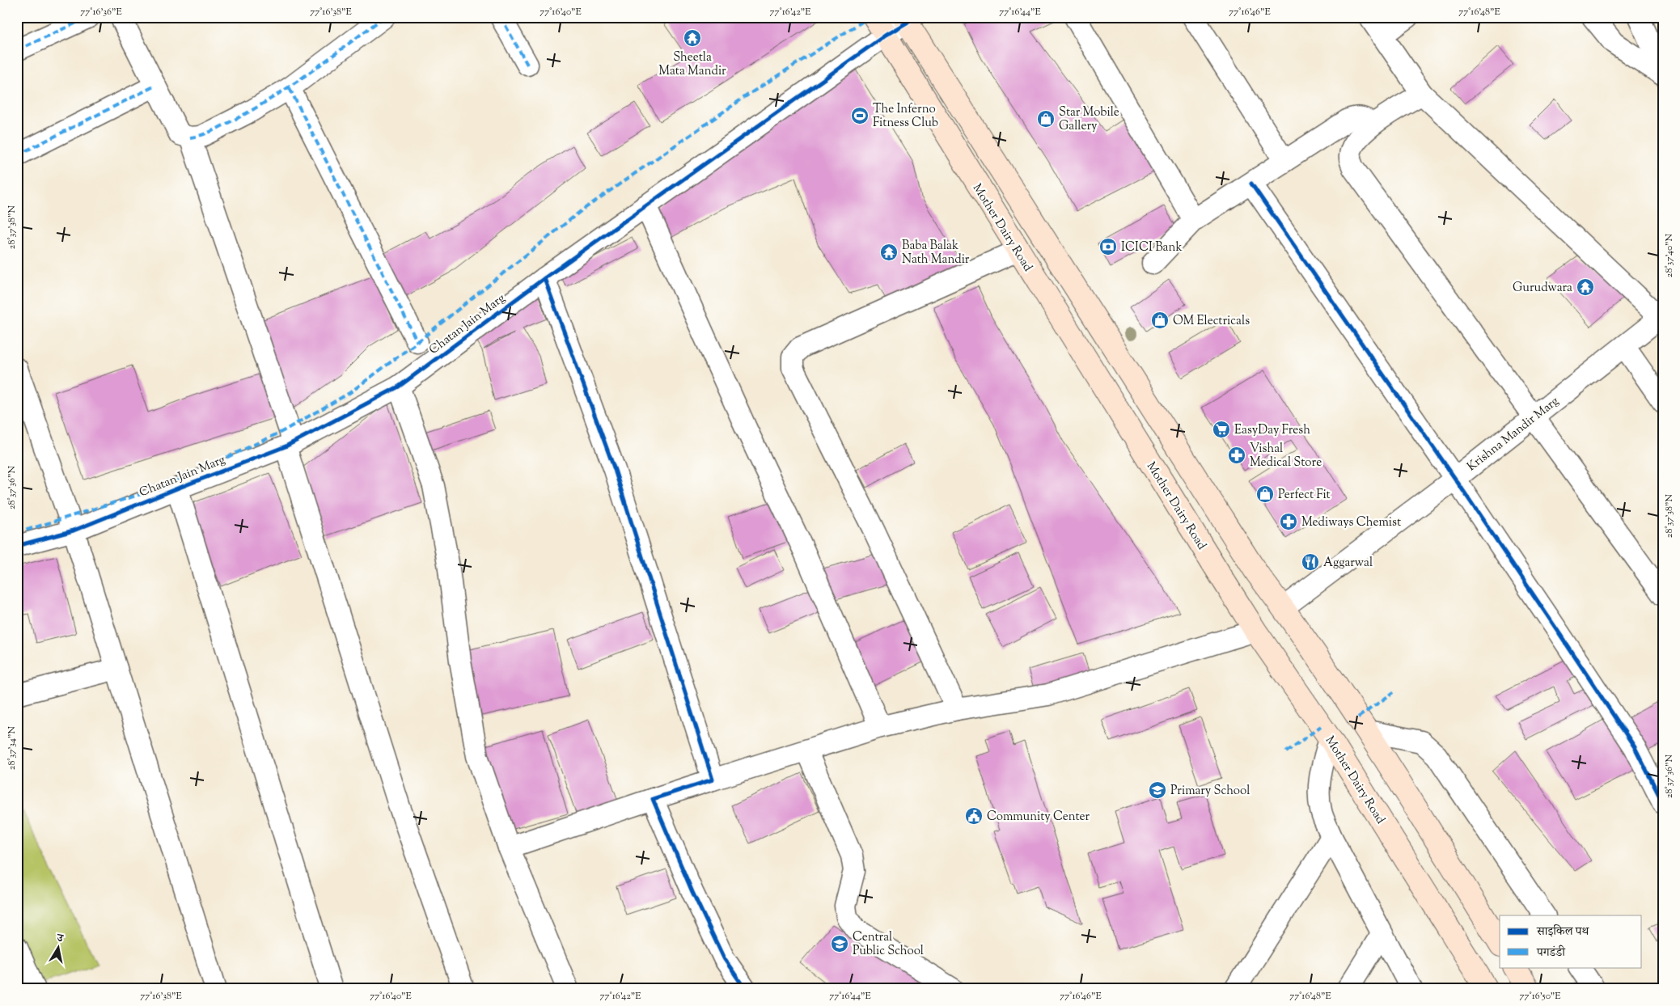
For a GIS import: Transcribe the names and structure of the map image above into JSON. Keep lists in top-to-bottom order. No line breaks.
{"streets":{"main road":["Mother Dairy Road"],"street":["Chatan Jain Marg","Krishna Mandir Marg"]},"crossings":[["Mother Dairy Road","Chatan Jain Marg"]],"places":{"temple":["Sheetla Mata Mandir","Baba Balak Nath Mandir","Gurudwara"],"sports":["The Inferno Fitness Club"],"shop":["Star Mobile Gallery","OM Electricals","Perfect Fit"],"bank":["ICICI Bank"],"supermarket":["EasyDay Fresh"],"pharmacy":["Vishal Medical Store","Mediways Chemist"],"restaurant":["Aggarwal"],"school or university":["Primary School","Central Public School"],"public building":["Community Center"]},"legend":["साइकिल पथ","पगडंडी"],"north":"top","coordinates":["77°16'36\"E","77°16'38\"E","77°16'40\"E","77°16'42\"E","77°16'44\"E","77°16'46\"E","77°16'48\"E","28°37'38\"N","28°37'40\"N","28°37'36\"N","28°37'34\"N","77°16'50\"E"]}
